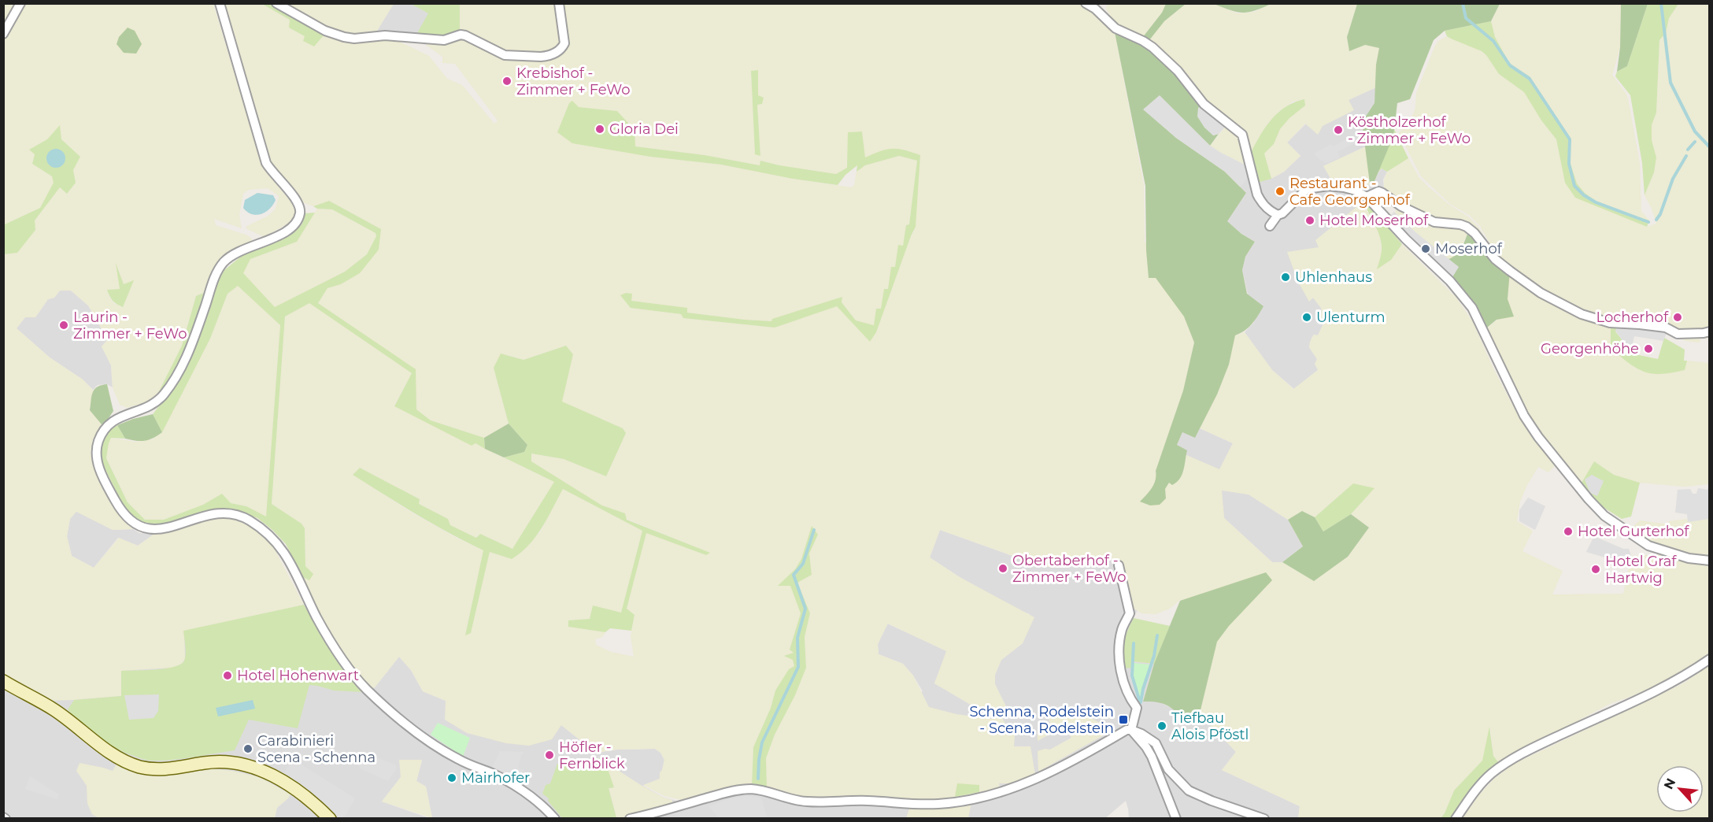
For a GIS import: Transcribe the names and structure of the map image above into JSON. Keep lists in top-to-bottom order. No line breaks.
{"places":{"other":["Krebishof - Zimmer + FeWo","Gloria Dei","Köstholzerhof - Zimmer + FeWo","Restaurant - Cafe Georgenhof","Hotel Moserhof","Moserhof","Uhlenhaus","Ulenturm","Locherhof","Laurin - Zimmer + FeWo","Georgenhöhe","Hotel Gurterhof","Obertaberhof - Zimmer + FeWo","Hotel Graf Hartwig","Hotel Hohenwart","Tiefbau Alois Pföstl","Carabinieri Scena - Schenna","Höfler - Fernblick","Mairhofer"],"transit":["Schenna, Rodelstein - Scena, Rodelstein"]},"north":"top left"}
